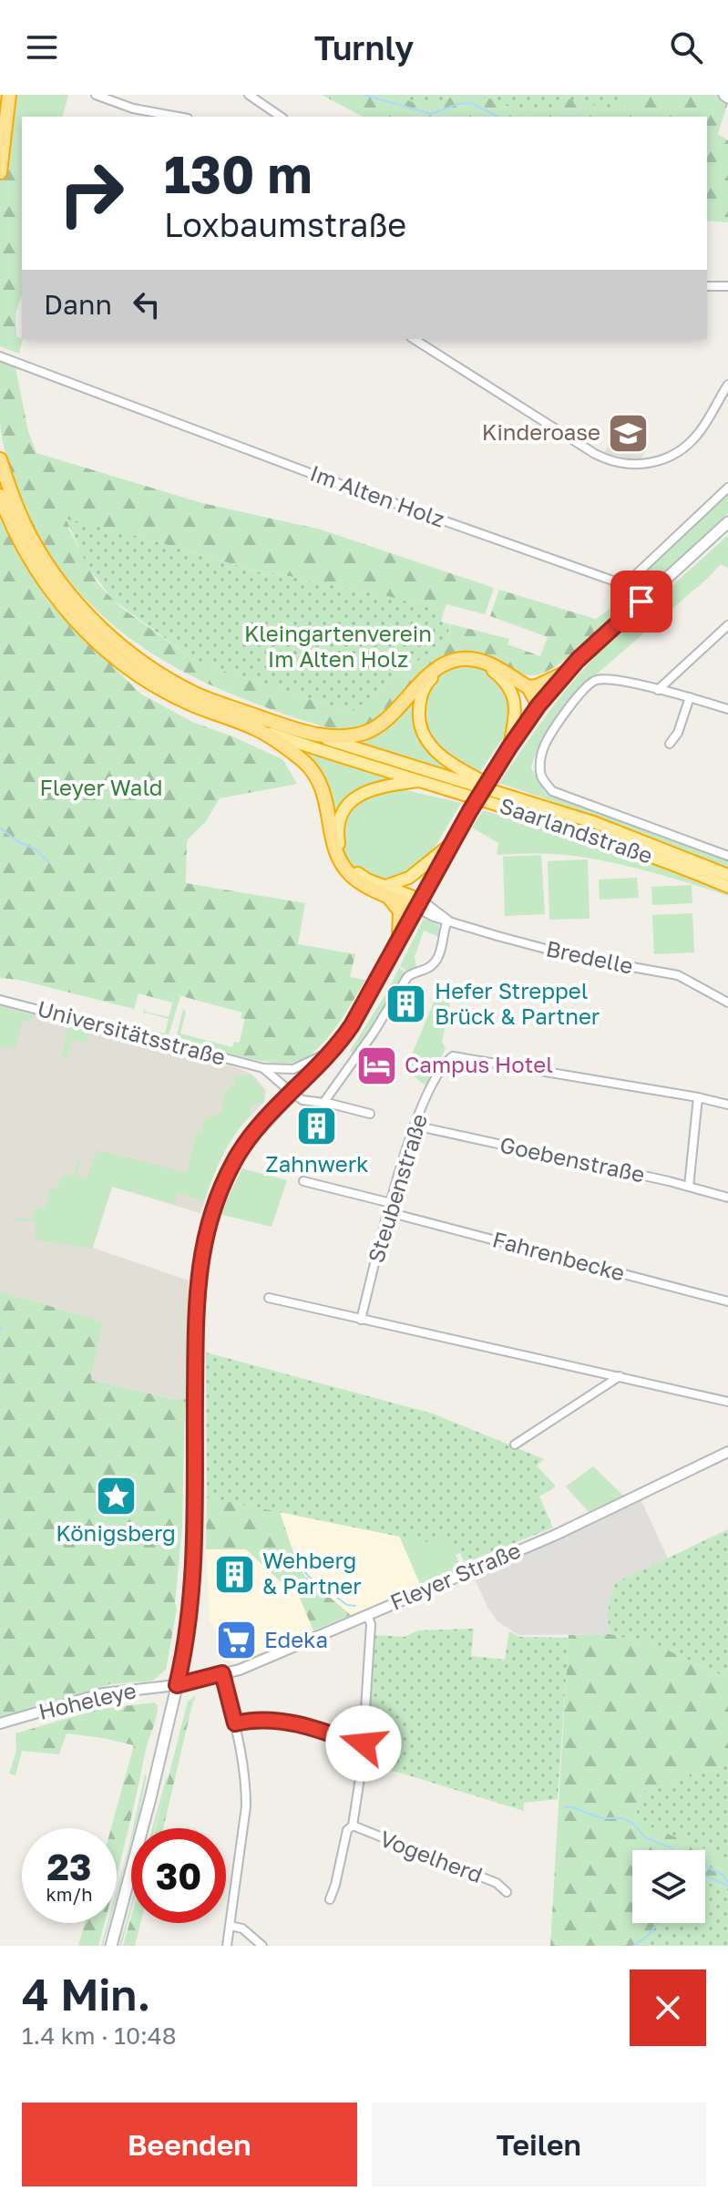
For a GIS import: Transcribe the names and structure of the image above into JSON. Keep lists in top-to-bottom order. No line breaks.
{"streets":{"highway":["Saarlandstraße"],"street":["Im Alten Holz","Bredelle","Universitätsstraße","Goebenstraße","Steubenstraße","Fahrenbecke","Fleyer Straße","Hoheleye","Vogelherd"]},"crossings":[["Goebenstraße","Steubenstraße"],["Steubenstraße","Fahrenbecke"],["Fleyer Straße","Hoheleye"]],"parks":["Kleingartenverein Im Alten Holz","Fleyer Wald"],"places":{"school or university":["Kinderoase"],"building":["Hefer Streppel Brück & Partner","Zahnwerk","Wehberg & Partner"],"hotel":["Campus Hotel"],"place":["Königsberg"],"supermarket":["Edeka"]},"page":{"header":"Turnly","turn":["130 m","Loxbaumstraße"],"then":"Dann","speed":"23 km/h","limit":"30","heading":["4 Min.","1.4 km · 10:48"],"buttons":["Beenden","Teilen"]}}
